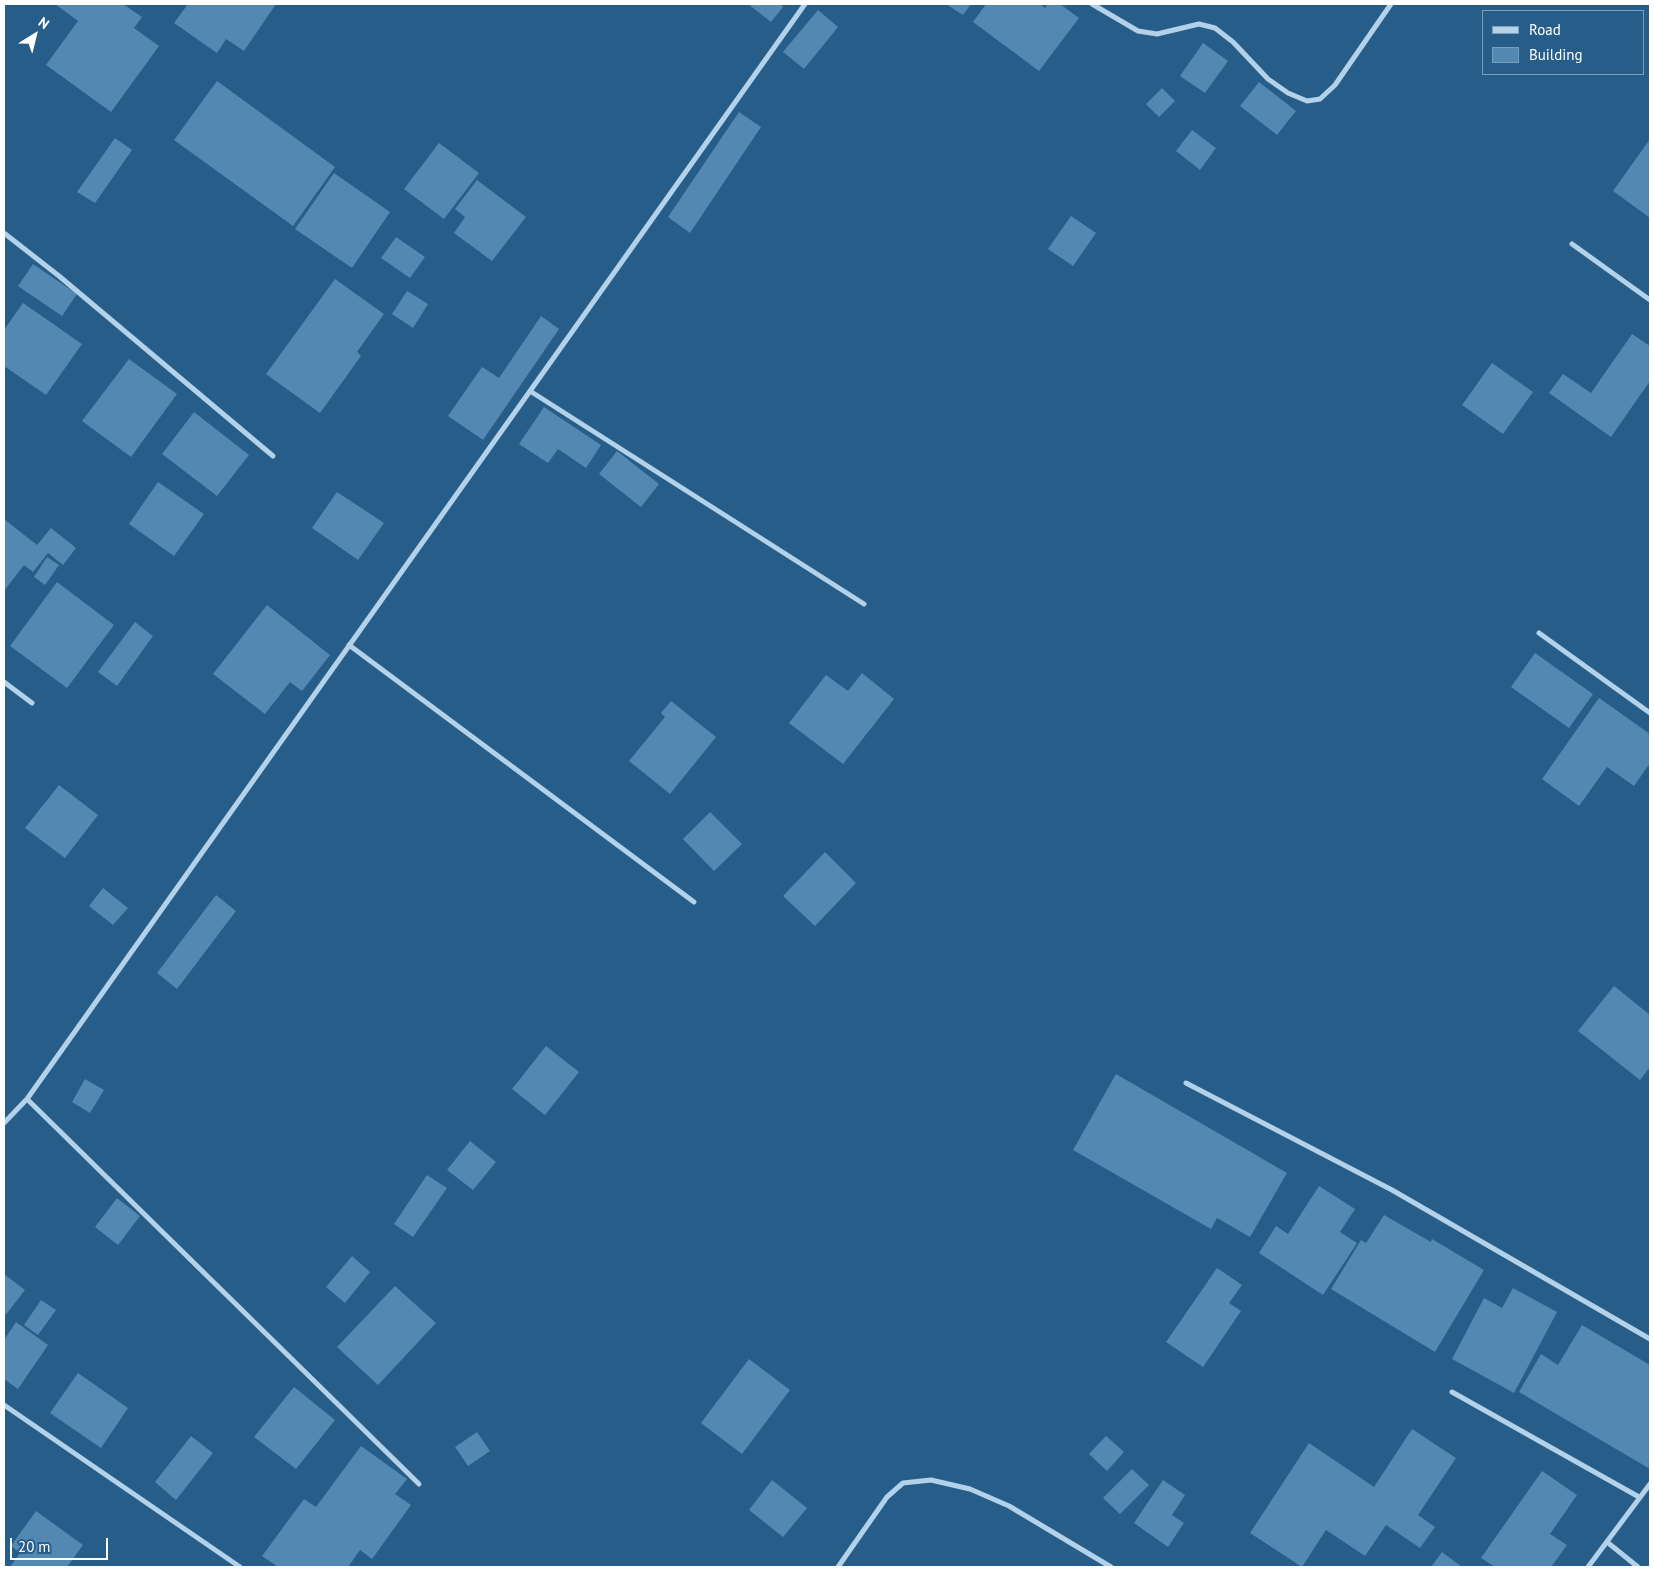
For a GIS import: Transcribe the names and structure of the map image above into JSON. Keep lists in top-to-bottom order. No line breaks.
{"legend":["Road","Building"],"scale_bar":"20 m","north":"top right"}
